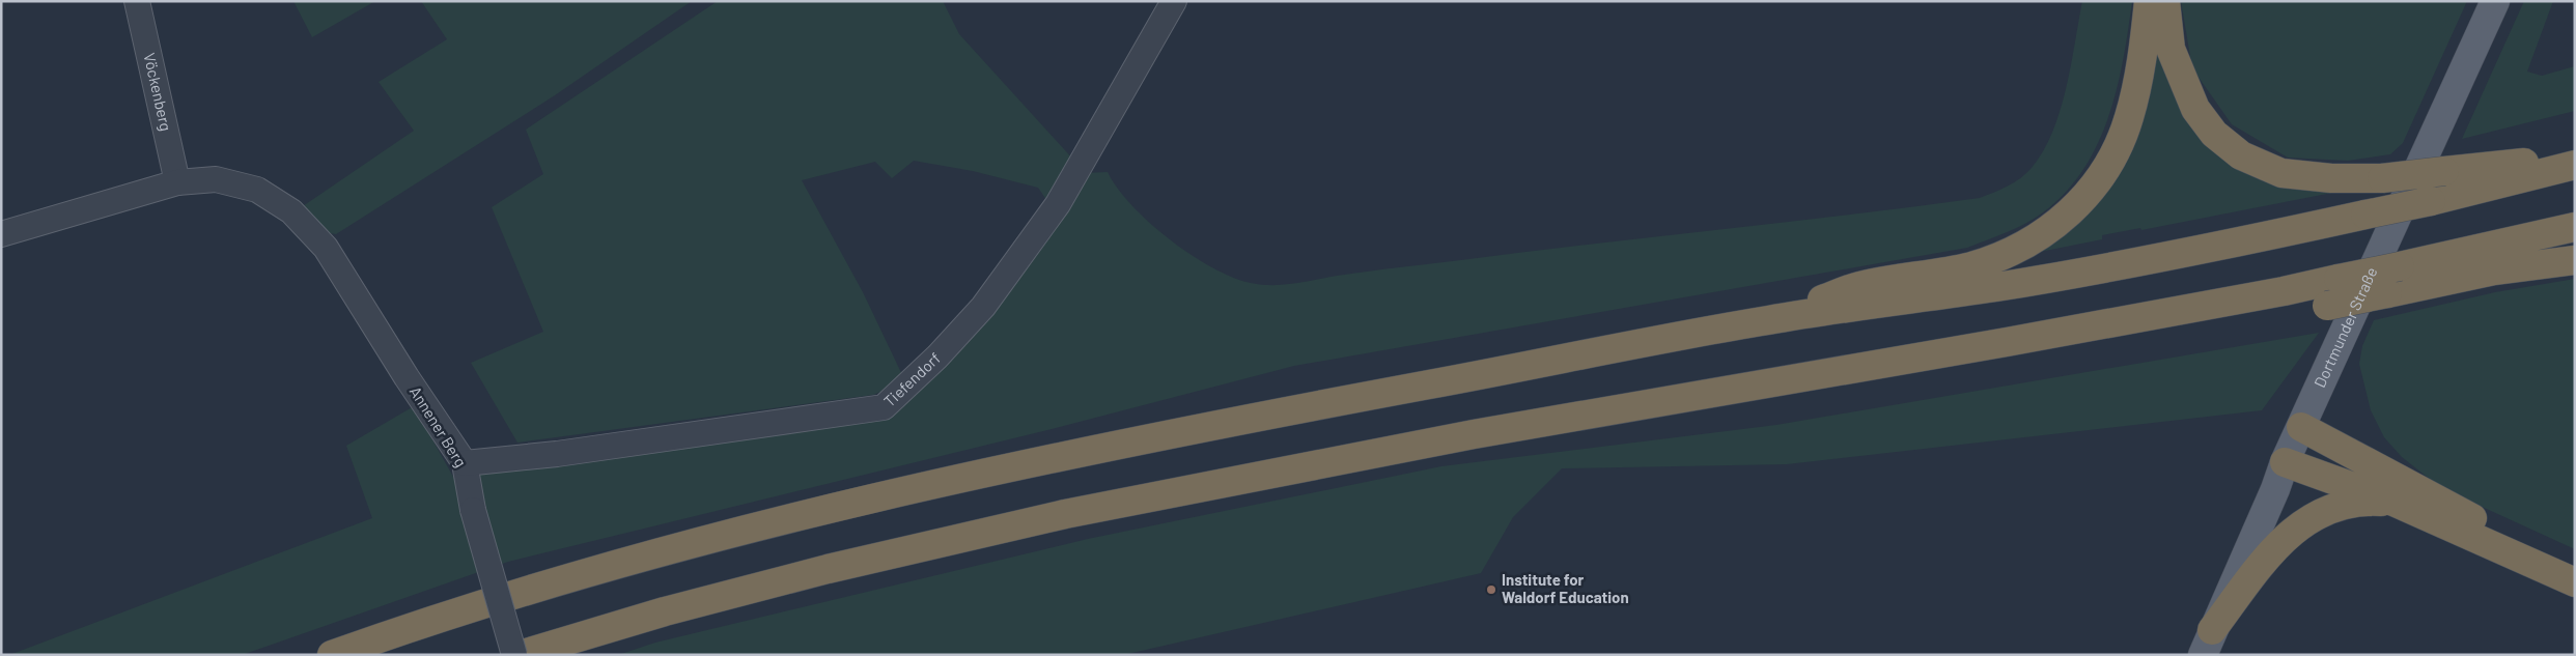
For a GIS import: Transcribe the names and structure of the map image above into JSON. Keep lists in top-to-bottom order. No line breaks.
{"streets":{"main road":["Dortmunder Straße"],"street":["Vöckenberg","Tiefendorf","Annener Berg"]},"crossings":[["Vöckenberg","Annener Berg"],["Tiefendorf","Annener Berg"]],"places":["Institute for Waldorf Education"]}
